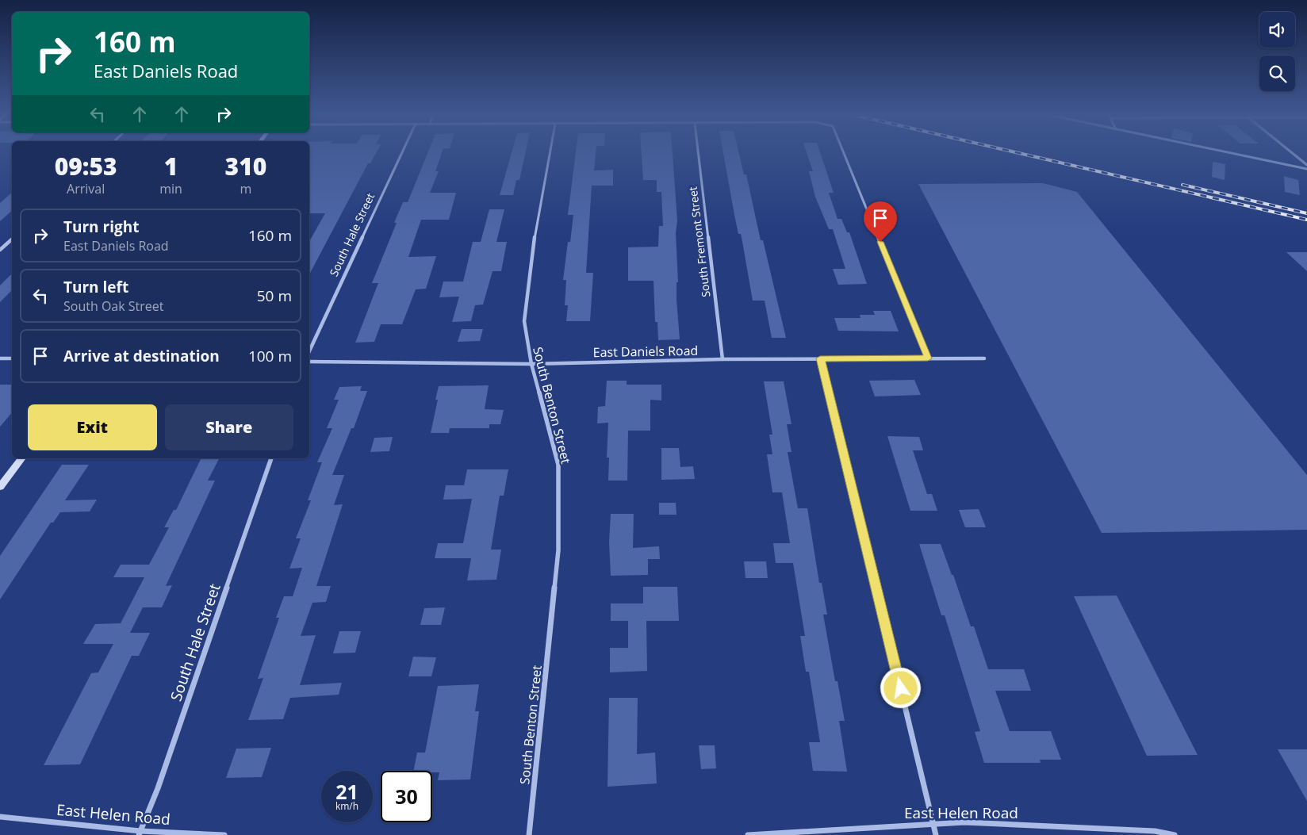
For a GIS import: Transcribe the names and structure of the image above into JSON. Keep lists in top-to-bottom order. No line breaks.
{"streets":{"street":["South Hale Street","South Fremont Street","East Daniels Road","South Benton Street","East Helen Road"]},"crossings":[["South Hale Street","East Helen Road"],["South Fremont Street","East Daniels Road"],["East Daniels Road","South Benton Street"]],"page":{"turn":["160 m","East Daniels Road"],"eta":["09:53","Arrival","1","min","310","m"],"list":[{"name":"Turn right","note":"East Daniels Road","value":"160 m"},{"name":"Turn left","note":"South Oak Street","value":"50 m"},{"name":"Arrive at destination","value":"100 m"}],"buttons":["Exit","Share"],"speed":"21 km/h","limit":"30"}}
